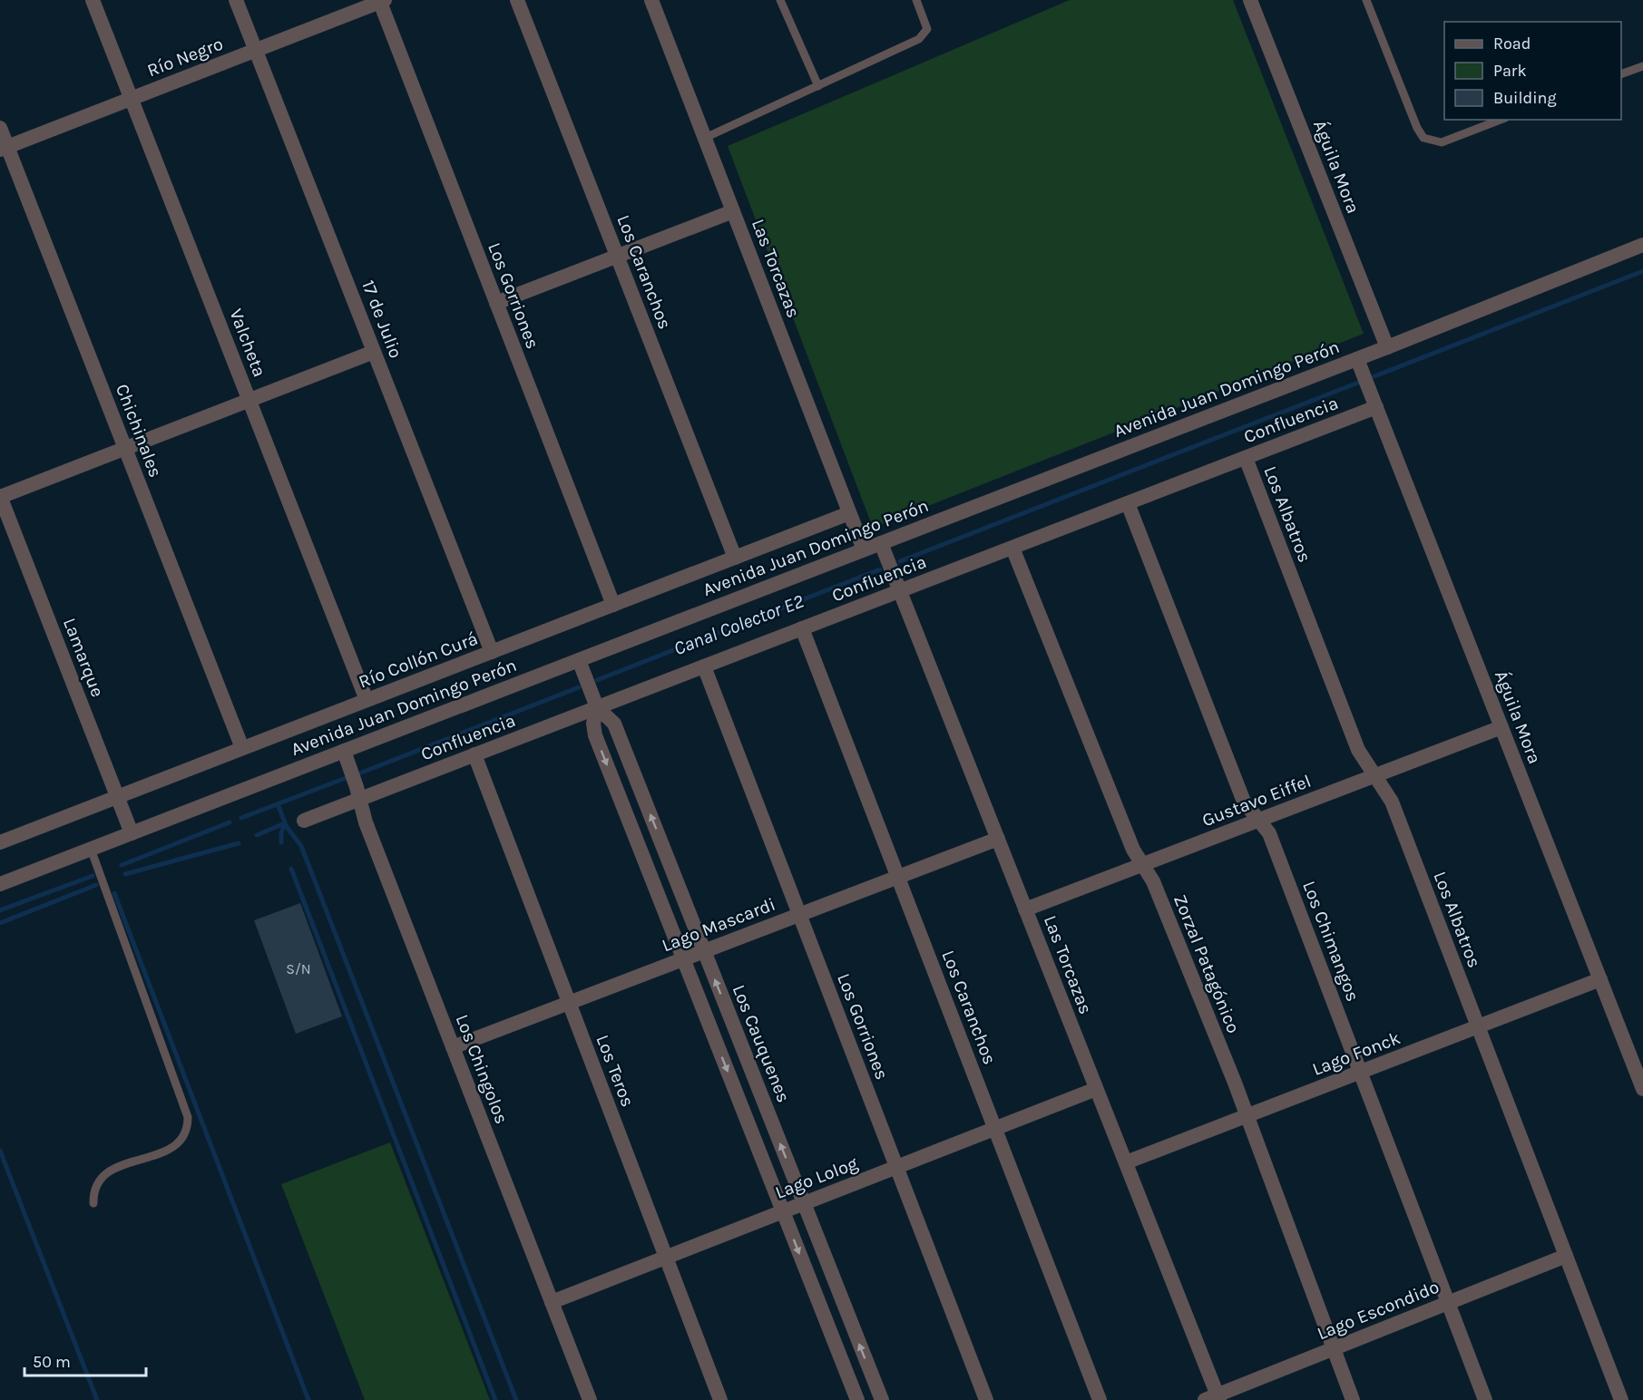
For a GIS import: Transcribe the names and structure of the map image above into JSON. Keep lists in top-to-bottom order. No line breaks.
{"streets":{"street":["Río Negro","Águila Mora","Las Torcazas","Los Caranchos","Los Gorriones","17 de Julio","Valcheta","Avenida Juan Domingo Perón","Confluencia","Chichinales","Los Albatros","Lamarque","Río Collón Curá","Gustavo Eiffel","Lago Mascardi","Los Chimangos","Zorzal Patagónico","Los Cauquenes","Lago Fonck","Los Chingolos","Los Teros","Lago Lolog","Lago Escondido"]},"crossings":[["Río Negro","Los Gorriones"],["Río Negro","17 de Julio"],["Río Negro","Valcheta"],["Río Negro","Chichinales"],["Águila Mora","Avenida Juan Domingo Perón"],["Águila Mora","Confluencia"],["Águila Mora","Gustavo Eiffel"],["Águila Mora","Lago Fonck"],["Las Torcazas","Avenida Juan Domingo Perón"],["Las Torcazas","Confluencia"],["Las Torcazas","Río Collón Curá"],["Las Torcazas","Gustavo Eiffel"],["Las Torcazas","Lago Mascardi"],["Las Torcazas","Lago Fonck"],["Las Torcazas","Lago Lolog"],["Las Torcazas","Lago Escondido"],["Los Caranchos","Confluencia"],["Los Caranchos","Río Collón Curá"],["Los Caranchos","Lago Mascardi"],["Los Caranchos","Lago Lolog"],["Los Gorriones","Confluencia"],["Los Gorriones","Río Collón Curá"],["Los Gorriones","Lago Mascardi"],["Los Gorriones","Lago Lolog"],["17 de Julio","Río Collón Curá"],["Valcheta","Río Collón Curá"],["Avenida Juan Domingo Perón","Lamarque"],["Avenida Juan Domingo Perón","Los Cauquenes"],["Avenida Juan Domingo Perón","Los Chingolos"],["Confluencia","Los Albatros"],["Confluencia","Los Chimangos"],["Confluencia","Zorzal Patagónico"],["Confluencia","Los Cauquenes"],["Confluencia","Los Chingolos"],["Confluencia","Los Teros"],["Chichinales","Río Collón Curá"],["Los Albatros","Gustavo Eiffel"],["Los Albatros","Lago Fonck"],["Los Albatros","Lago Escondido"],["Lamarque","Río Collón Curá"],["Gustavo Eiffel","Los Chimangos"],["Gustavo Eiffel","Zorzal Patagónico"],["Lago Mascardi","Los Cauquenes"],["Lago Mascardi","Los Chingolos"],["Lago Mascardi","Los Teros"],["Los Chimangos","Lago Fonck"],["Los Chimangos","Lago Escondido"],["Zorzal Patagónico","Lago Fonck"],["Zorzal Patagónico","Lago Escondido"],["Los Cauquenes","Lago Lolog"],["Los Chingolos","Lago Lolog"],["Los Teros","Lago Lolog"]],"water":["Canal Colector E2"],"house_numbers":["S/N"],"legend":["Road","Park","Building"],"scale_bar":"50 m"}
